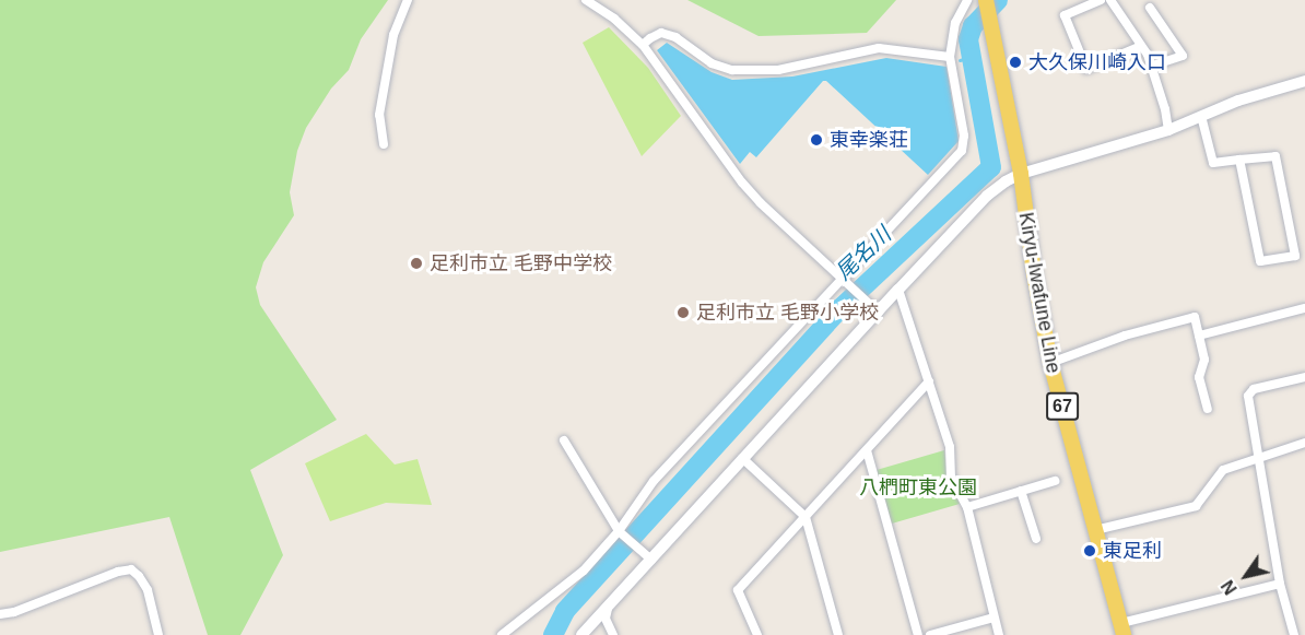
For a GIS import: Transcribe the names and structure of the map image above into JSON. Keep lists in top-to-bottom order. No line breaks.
{"streets":{"main road":["Kiryu-Iwafune Line","67"]},"water":["尾名川"],"parks":["八椚町東公園"],"places":["大久保川崎入口","東幸楽荘","足利市立 毛野中学校","足利市立 毛野小学校","東足利"],"north":"bottom left"}
